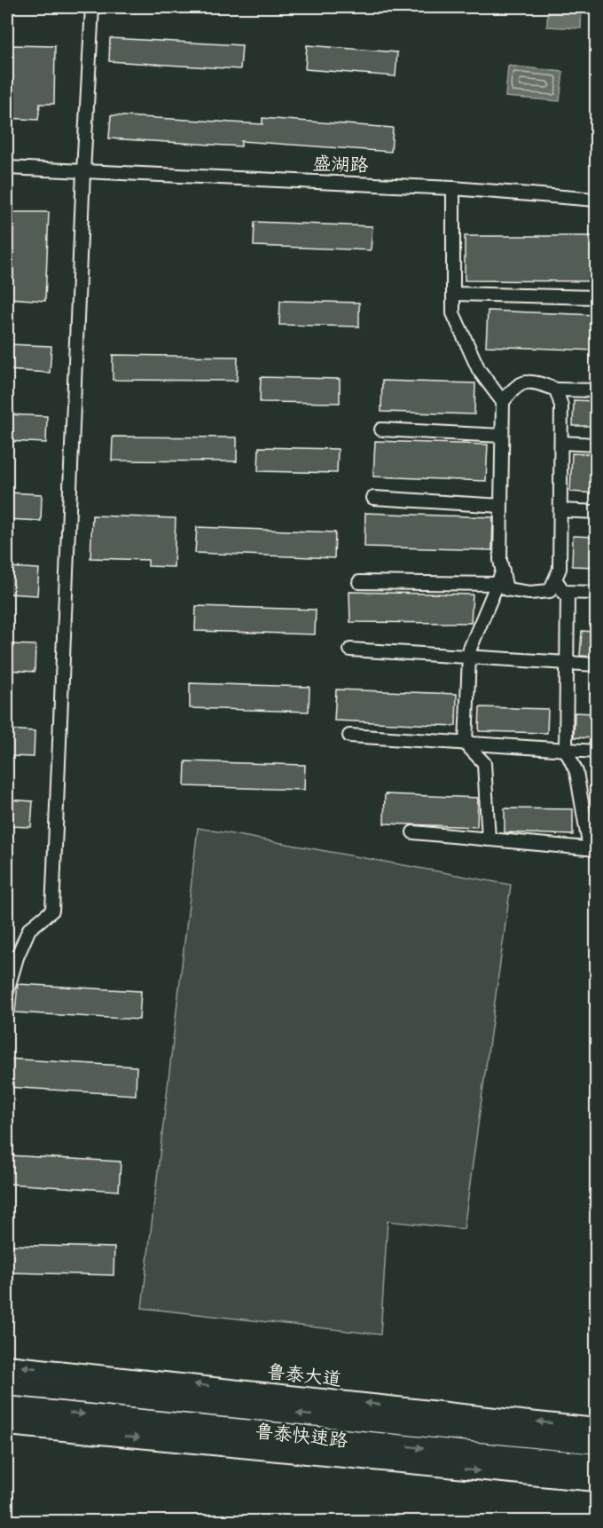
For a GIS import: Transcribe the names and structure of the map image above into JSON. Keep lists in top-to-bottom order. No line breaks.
{"streets":{"highway":["鲁泰快速路"],"main road":["鲁泰大道"],"street":["盛湖路"]}}
